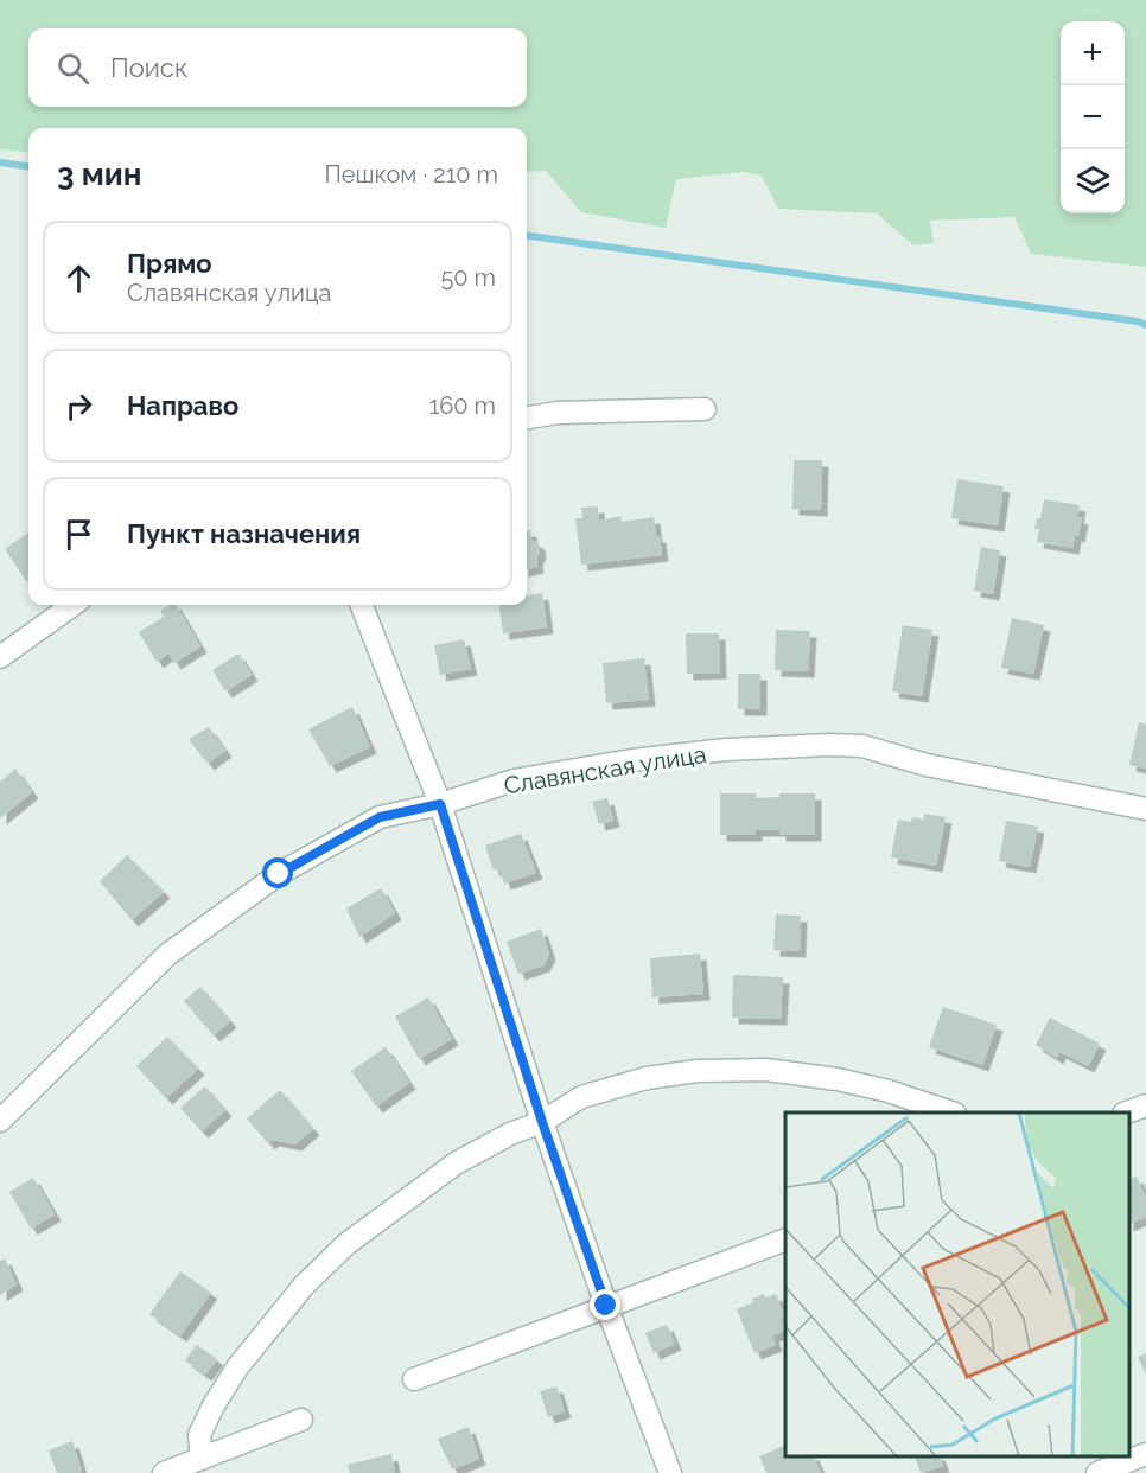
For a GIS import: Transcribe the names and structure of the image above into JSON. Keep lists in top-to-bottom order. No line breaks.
{"streets":{"street":["Славянская улица"]},"page":{"map_buttons":["+","−"],"search":"Поиск","heading":["3 мин","Пешком · 210 m"],"list":[["Прямо","Славянская улица","50 m"],["Направо","160 m"],"Пункт назначения"]}}
